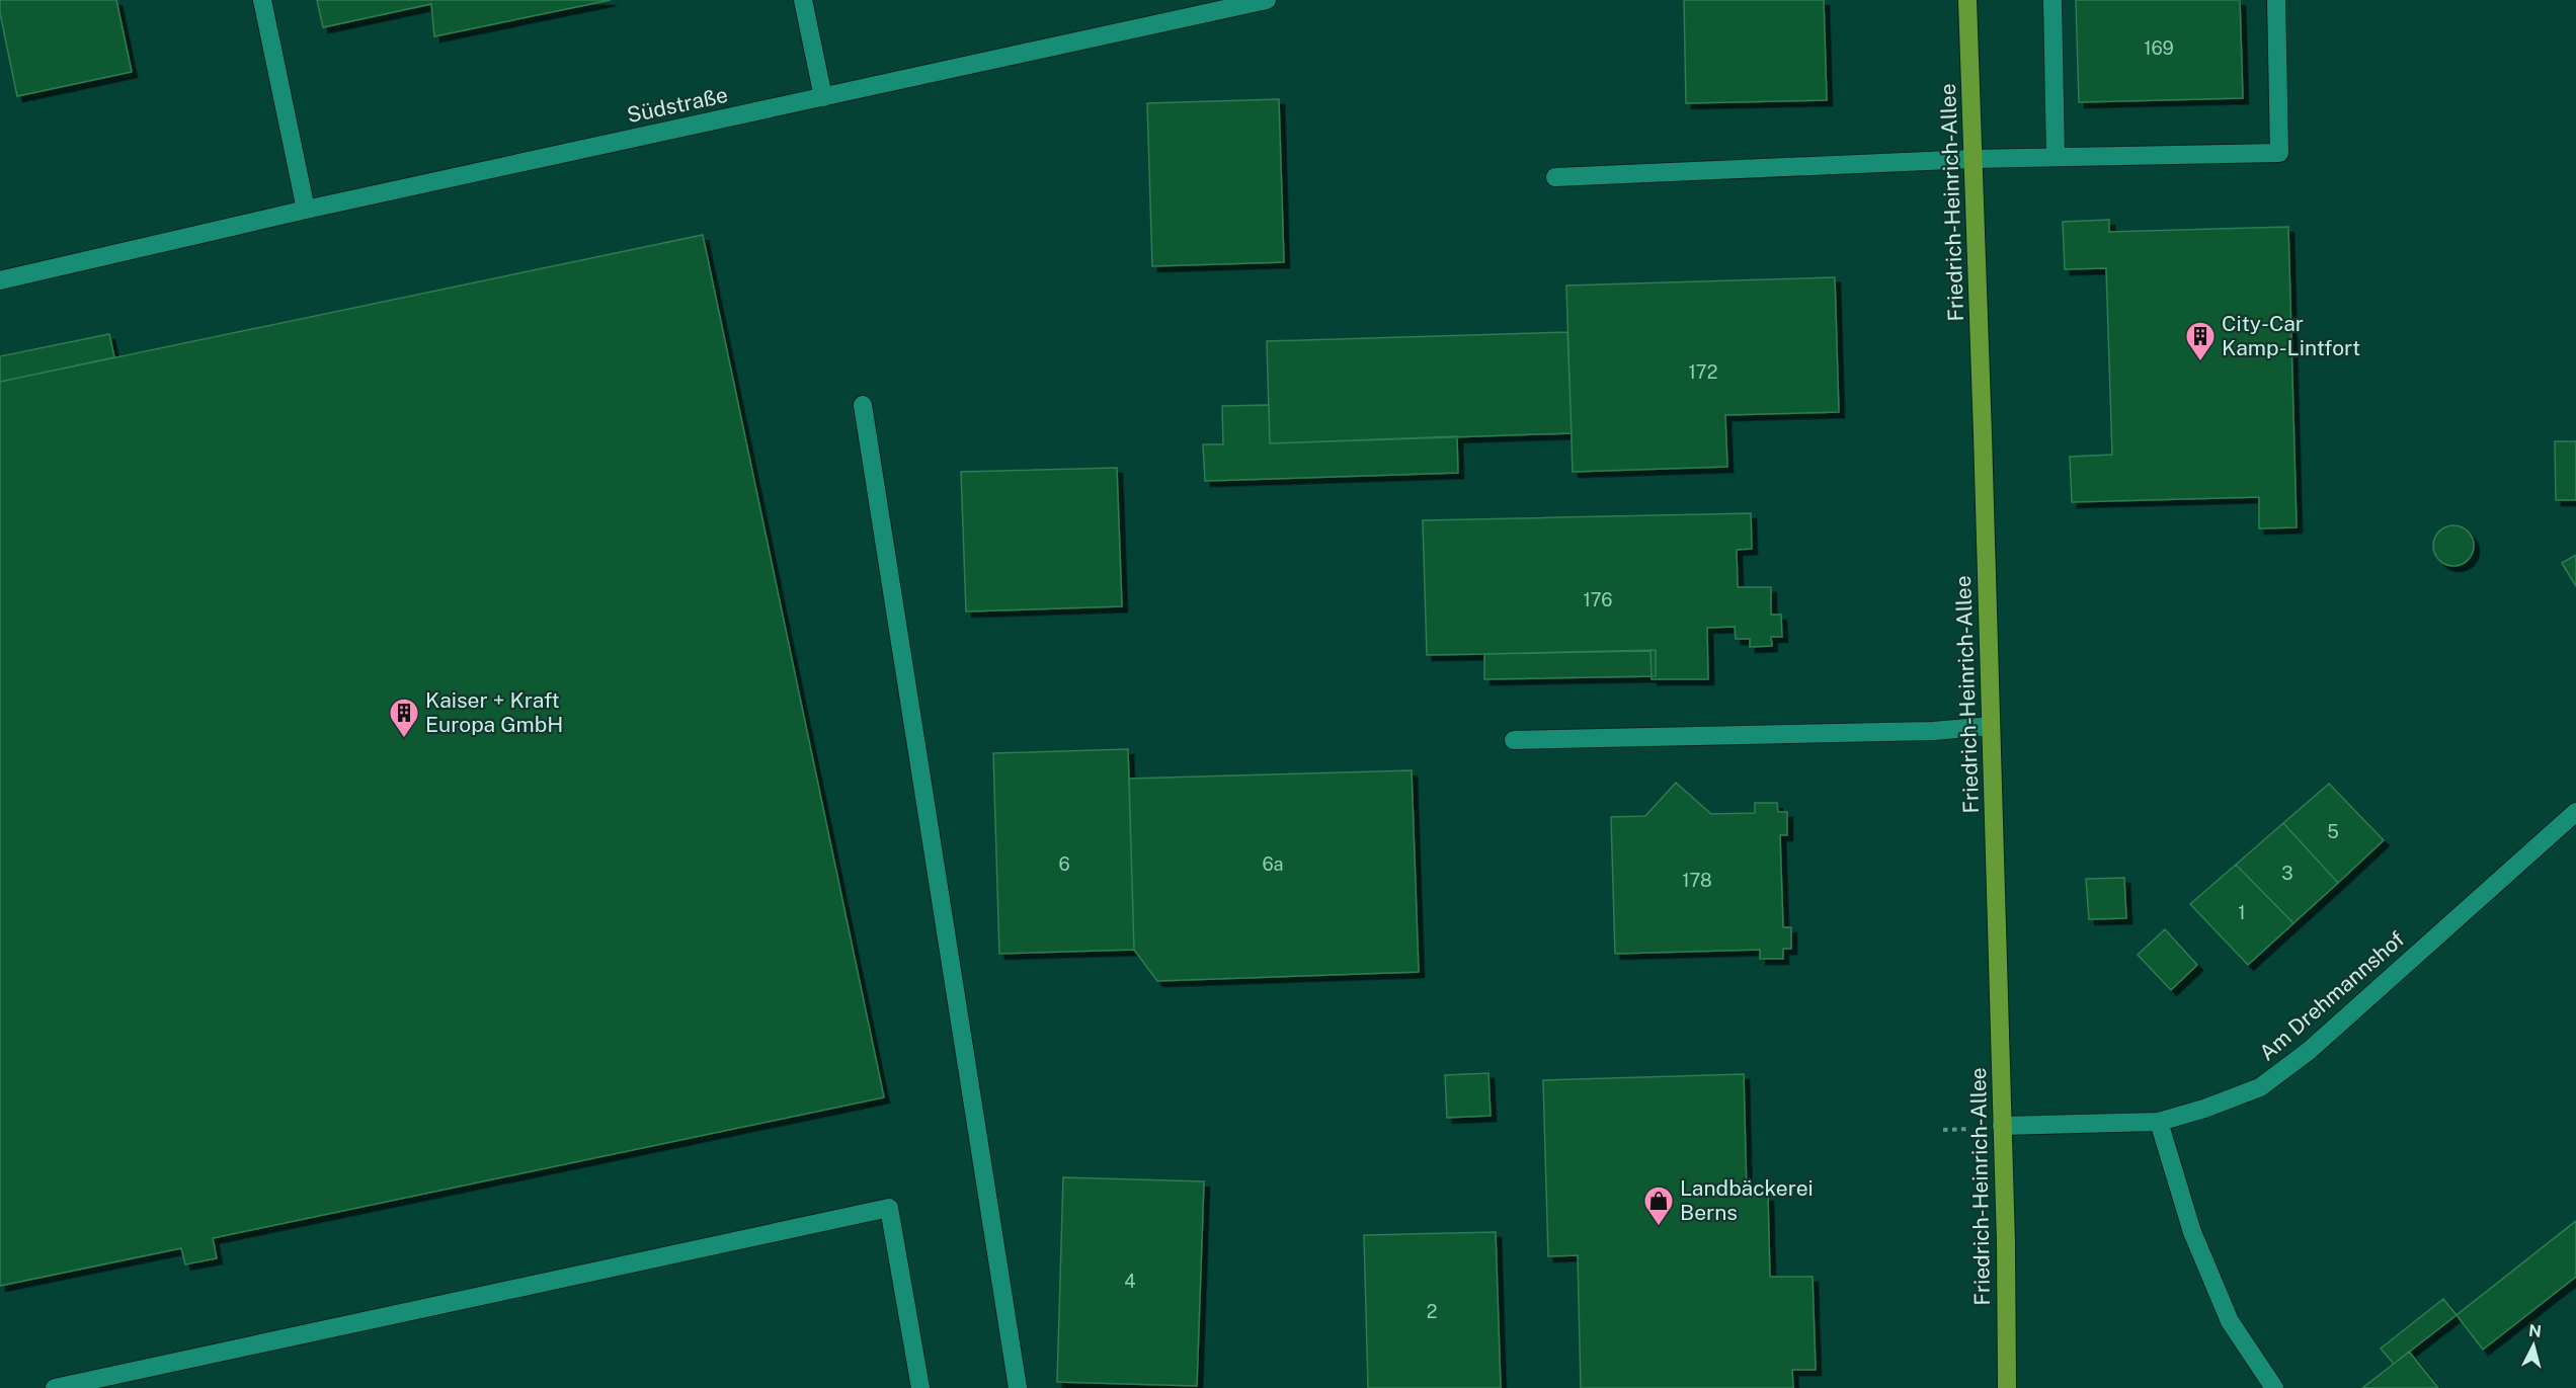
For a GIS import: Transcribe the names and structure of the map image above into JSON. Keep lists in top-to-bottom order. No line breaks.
{"streets":{"main road":["Friedrich-Heinrich-Allee"],"street":["Südstraße","Am Drehmannshof"]},"crossings":[["Friedrich-Heinrich-Allee","Am Drehmannshof"]],"places":{"building":["City-Car Kamp-Lintfort","Kaiser + Kraft Europa GmbH"],"shop":["Landbäckerei Berns"]},"house_numbers":["169","172","176","5","6","6a","3","178","1","4","2"],"north":"top"}
